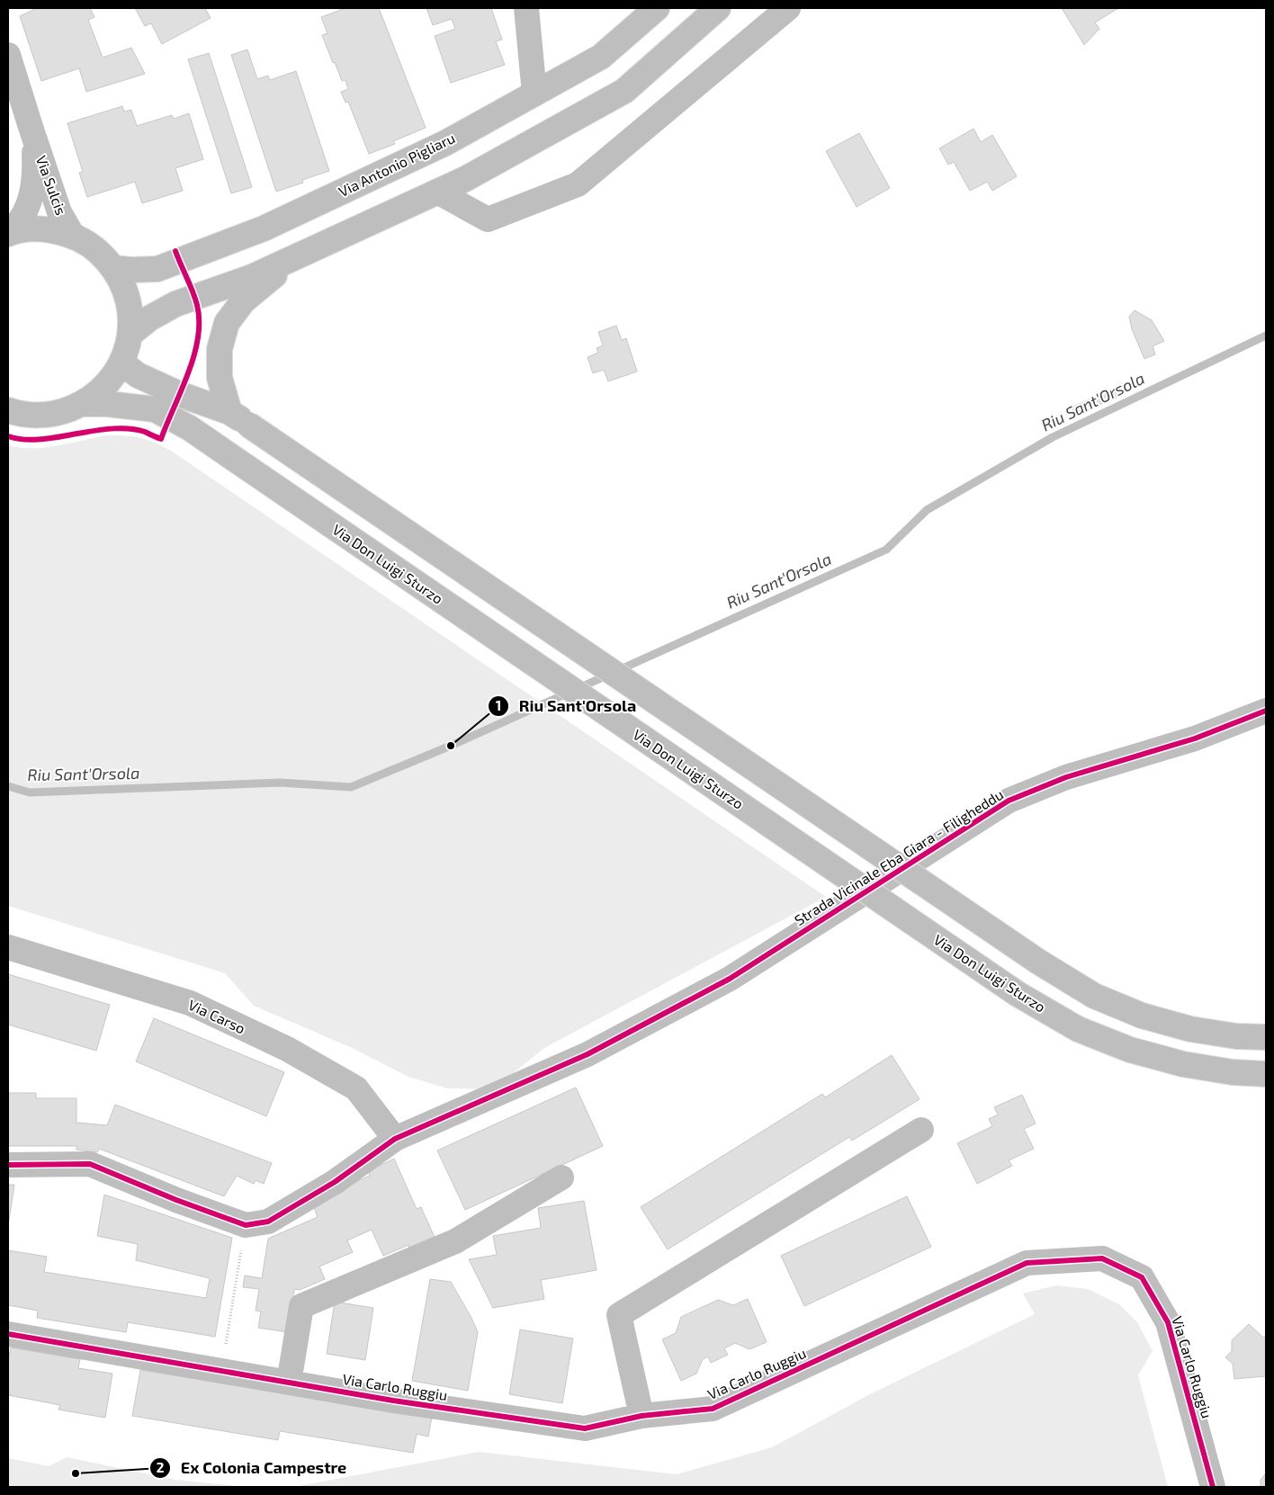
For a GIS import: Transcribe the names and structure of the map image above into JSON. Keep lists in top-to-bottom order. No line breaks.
{"streets":{"main road":["Via Antonio Pigliaru","Via Sulcis","Via Don Luigi Sturzo","Strada Vicinale Eba Giara - Filigheddu","Via Carso","Via Carlo Ruggiu"]},"crossings":[["Strada Vicinale Eba Giara - Filigheddu","Via Carso"]],"water":["Riu Sant'Orsola"],"places":["Riu Sant'Orsola","Ex Colonia Campestre"]}
